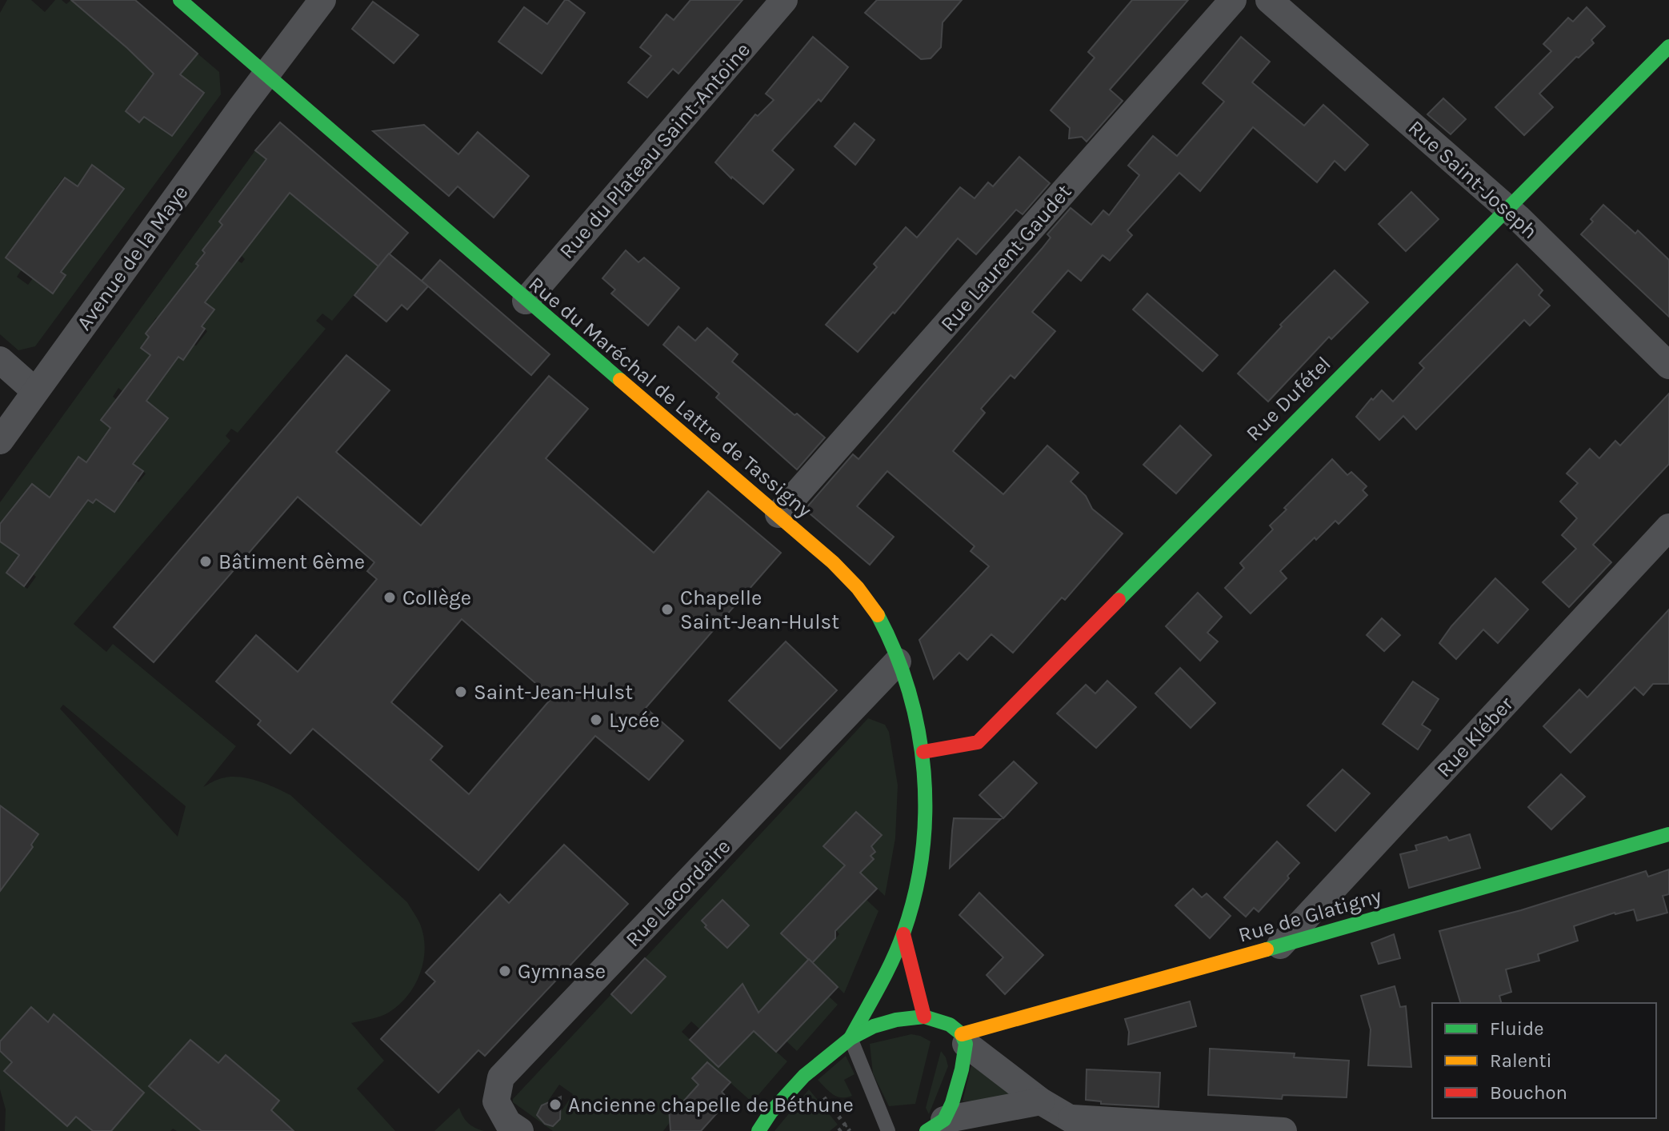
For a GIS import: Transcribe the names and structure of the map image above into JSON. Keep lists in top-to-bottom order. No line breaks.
{"streets":{"main road":["Rue du Maréchal de Lattre de Tassigny","Rue Dufétel","Rue de Glatigny"],"street":["Rue du Plateau Saint-Antoine","Rue Saint-Joseph","Avenue de la Maye","Rue Laurent Gaudet","Rue Kléber","Rue Lacordaire"]},"crossings":[["Rue du Plateau Saint-Antoine","Rue du Maréchal de Lattre de Tassigny"],["Rue Saint-Joseph","Rue Dufétel"],["Avenue de la Maye","Rue du Maréchal de Lattre de Tassigny"],["Rue Laurent Gaudet","Rue du Maréchal de Lattre de Tassigny"],["Rue du Maréchal de Lattre de Tassigny","Rue Dufétel"],["Rue du Maréchal de Lattre de Tassigny","Rue Lacordaire"],["Rue Kléber","Rue de Glatigny"]],"places":["Bâtiment 6ème","Collège","Chapelle Saint-Jean-Hulst","Saint-Jean-Hulst","Lycée","Gymnase","Ancienne chapelle de Béthune"],"legend":["Fluide","Ralenti","Bouchon"]}
